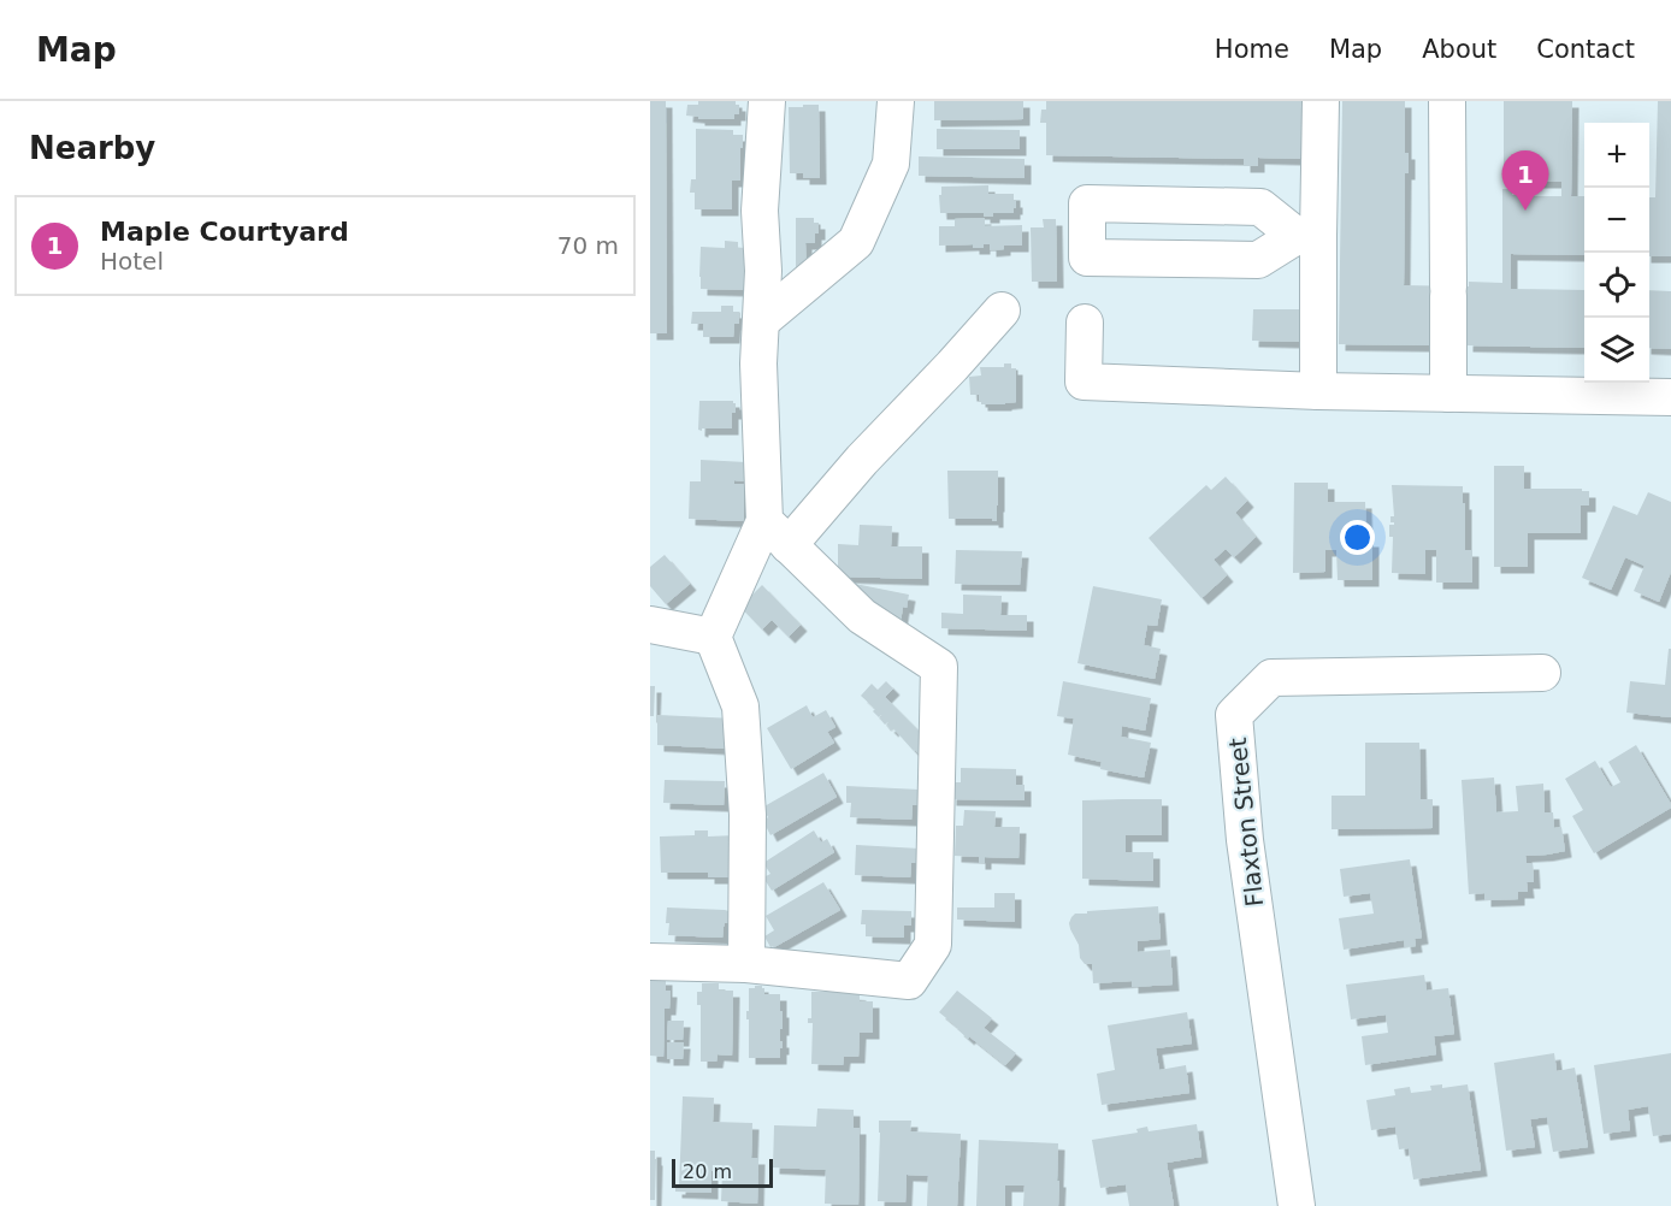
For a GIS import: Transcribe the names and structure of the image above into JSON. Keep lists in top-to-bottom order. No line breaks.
{"streets":{"street":["Flaxton Street"]},"scale_bar":"20 m","page":{"header":"Map","nav":["Home","Map","About","Contact"],"heading":"Nearby","map_buttons":["+","−"],"pins":"1","list":[{"mark":"1","name":"Maple Courtyard","note":"Hotel","value":"70 m"}],"scale":"20 m"}}
